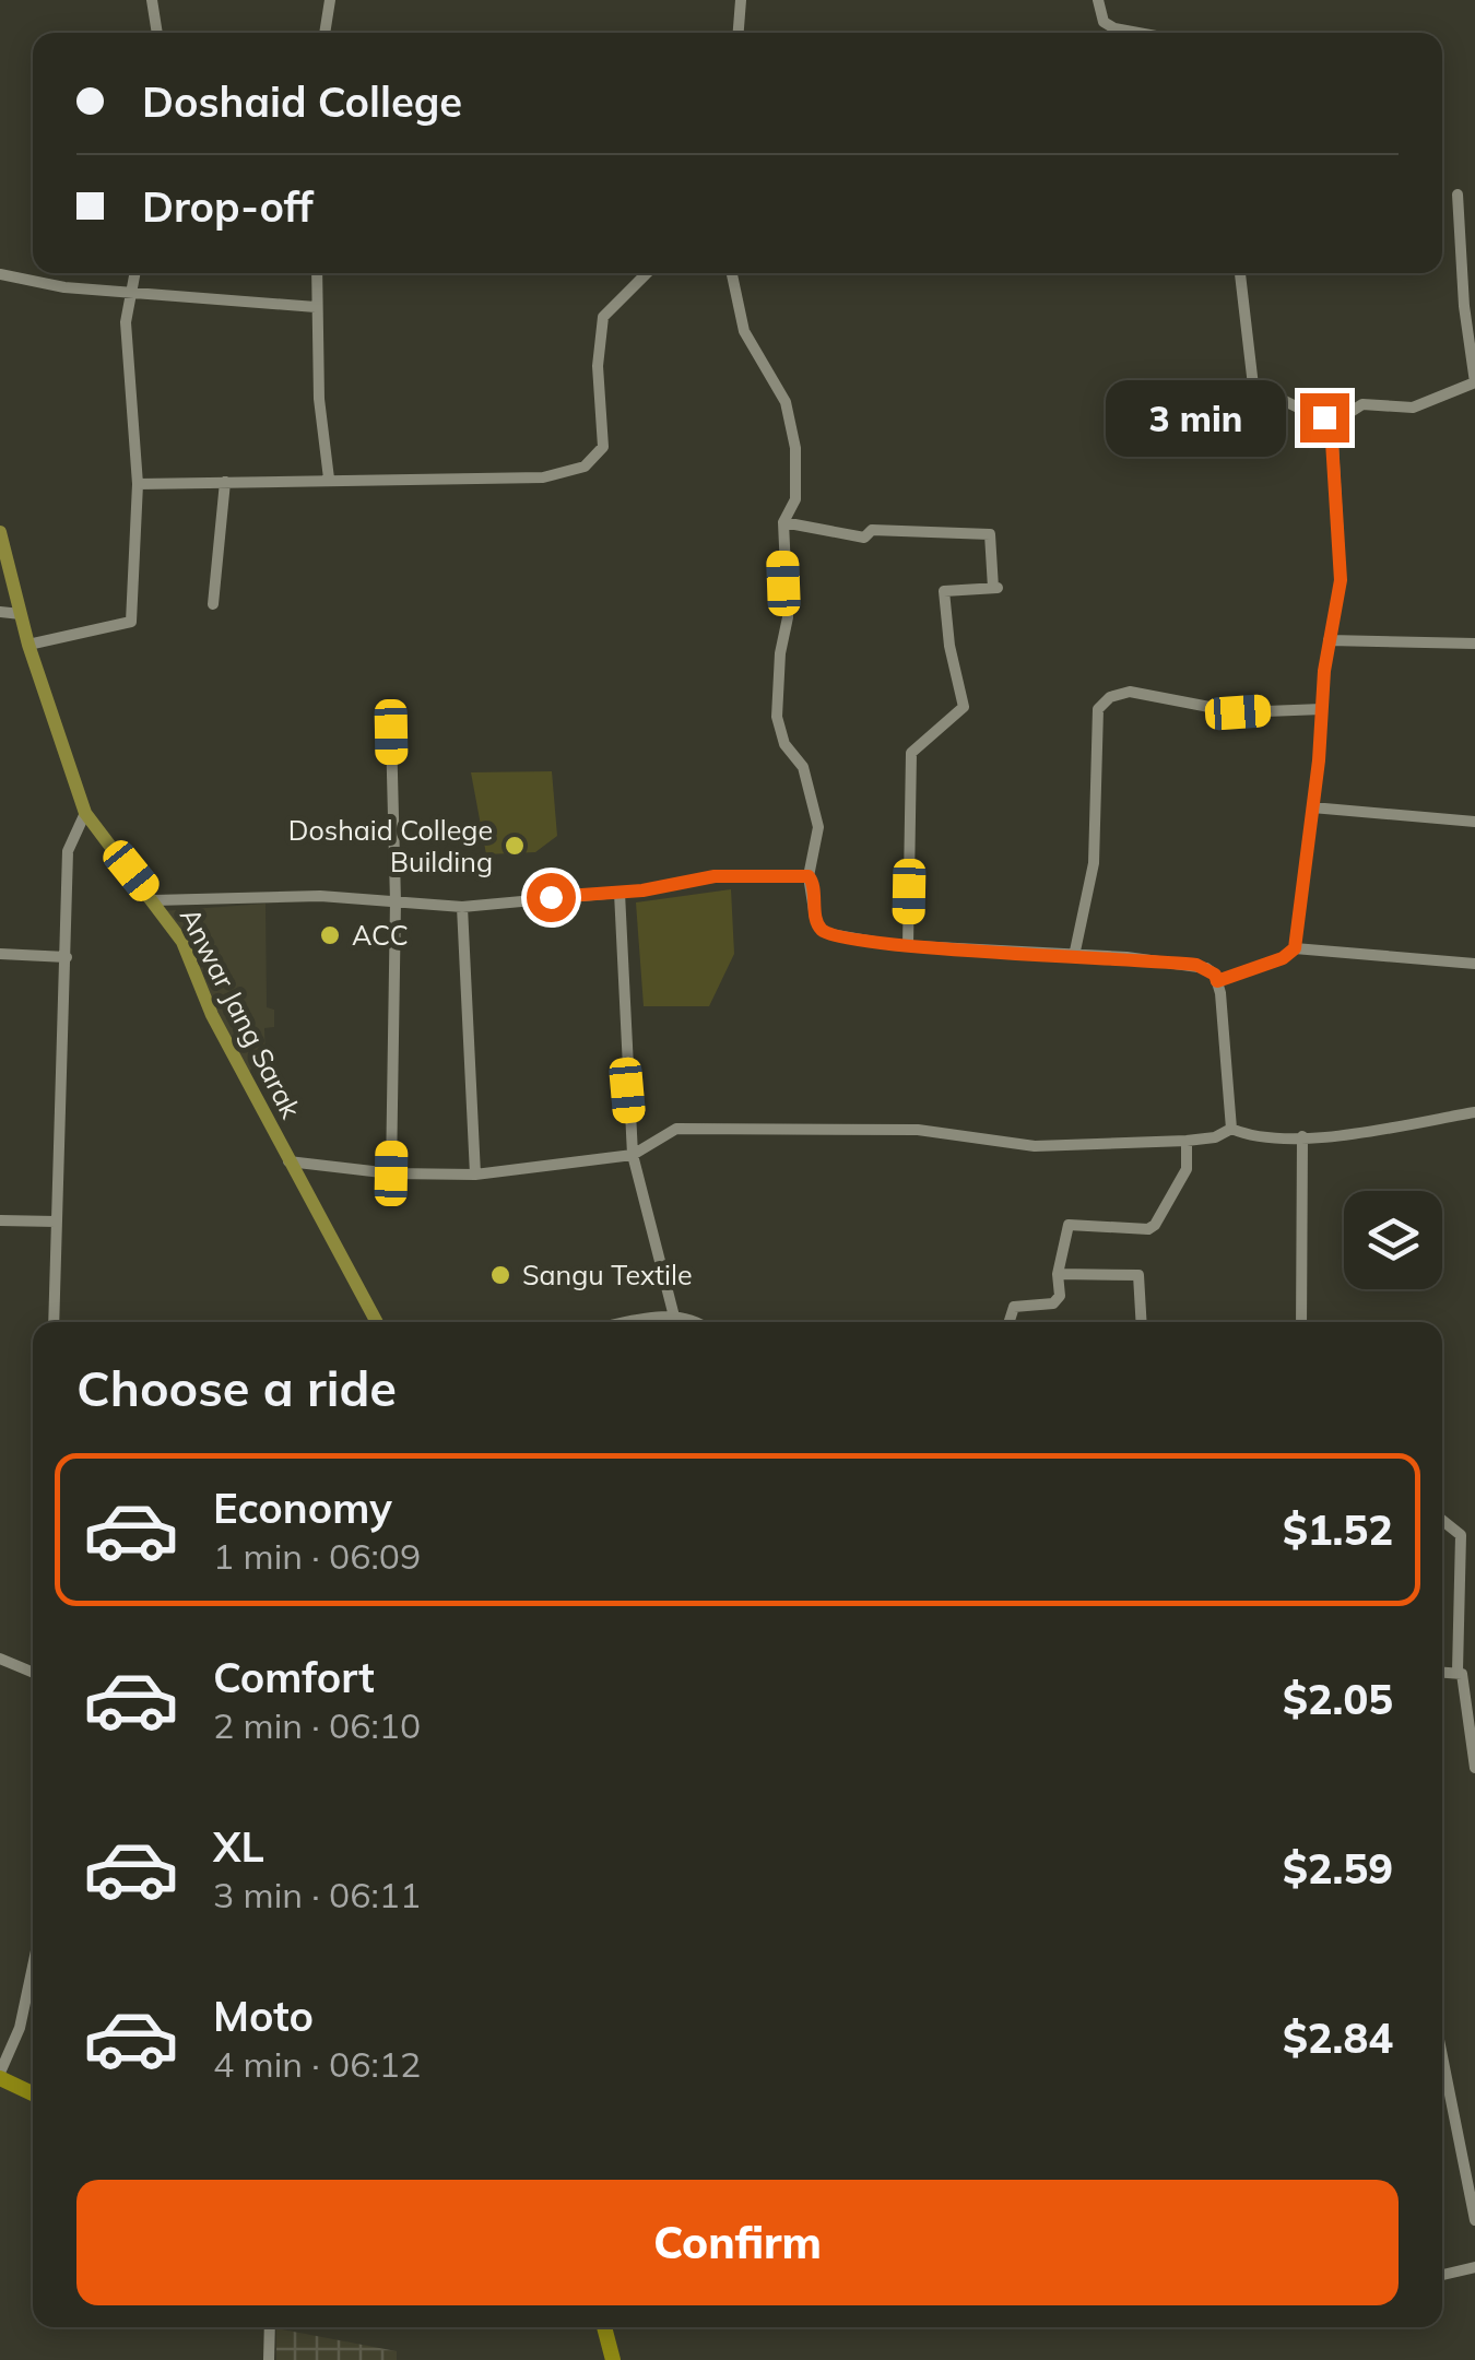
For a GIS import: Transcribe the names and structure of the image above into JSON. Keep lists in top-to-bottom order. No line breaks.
{"streets":{"main road":["Anwar Jang Sarak"]},"places":["Doshaid College Building","ACC","Sangu Textile"],"page":{"banner":["Doshaid College","Drop-off"],"bubble":"3 min","heading":"Choose a ride","list":[{"name":"Economy","note":"1 min · 06:09","value":"$1.52"},{"name":"Comfort","note":"2 min · 06:10","value":"$2.05"},{"name":"XL","note":"3 min · 06:11","value":"$2.59"},{"name":"Moto","note":"4 min · 06:12","value":"$2.84"}],"buttons":"Confirm"}}
